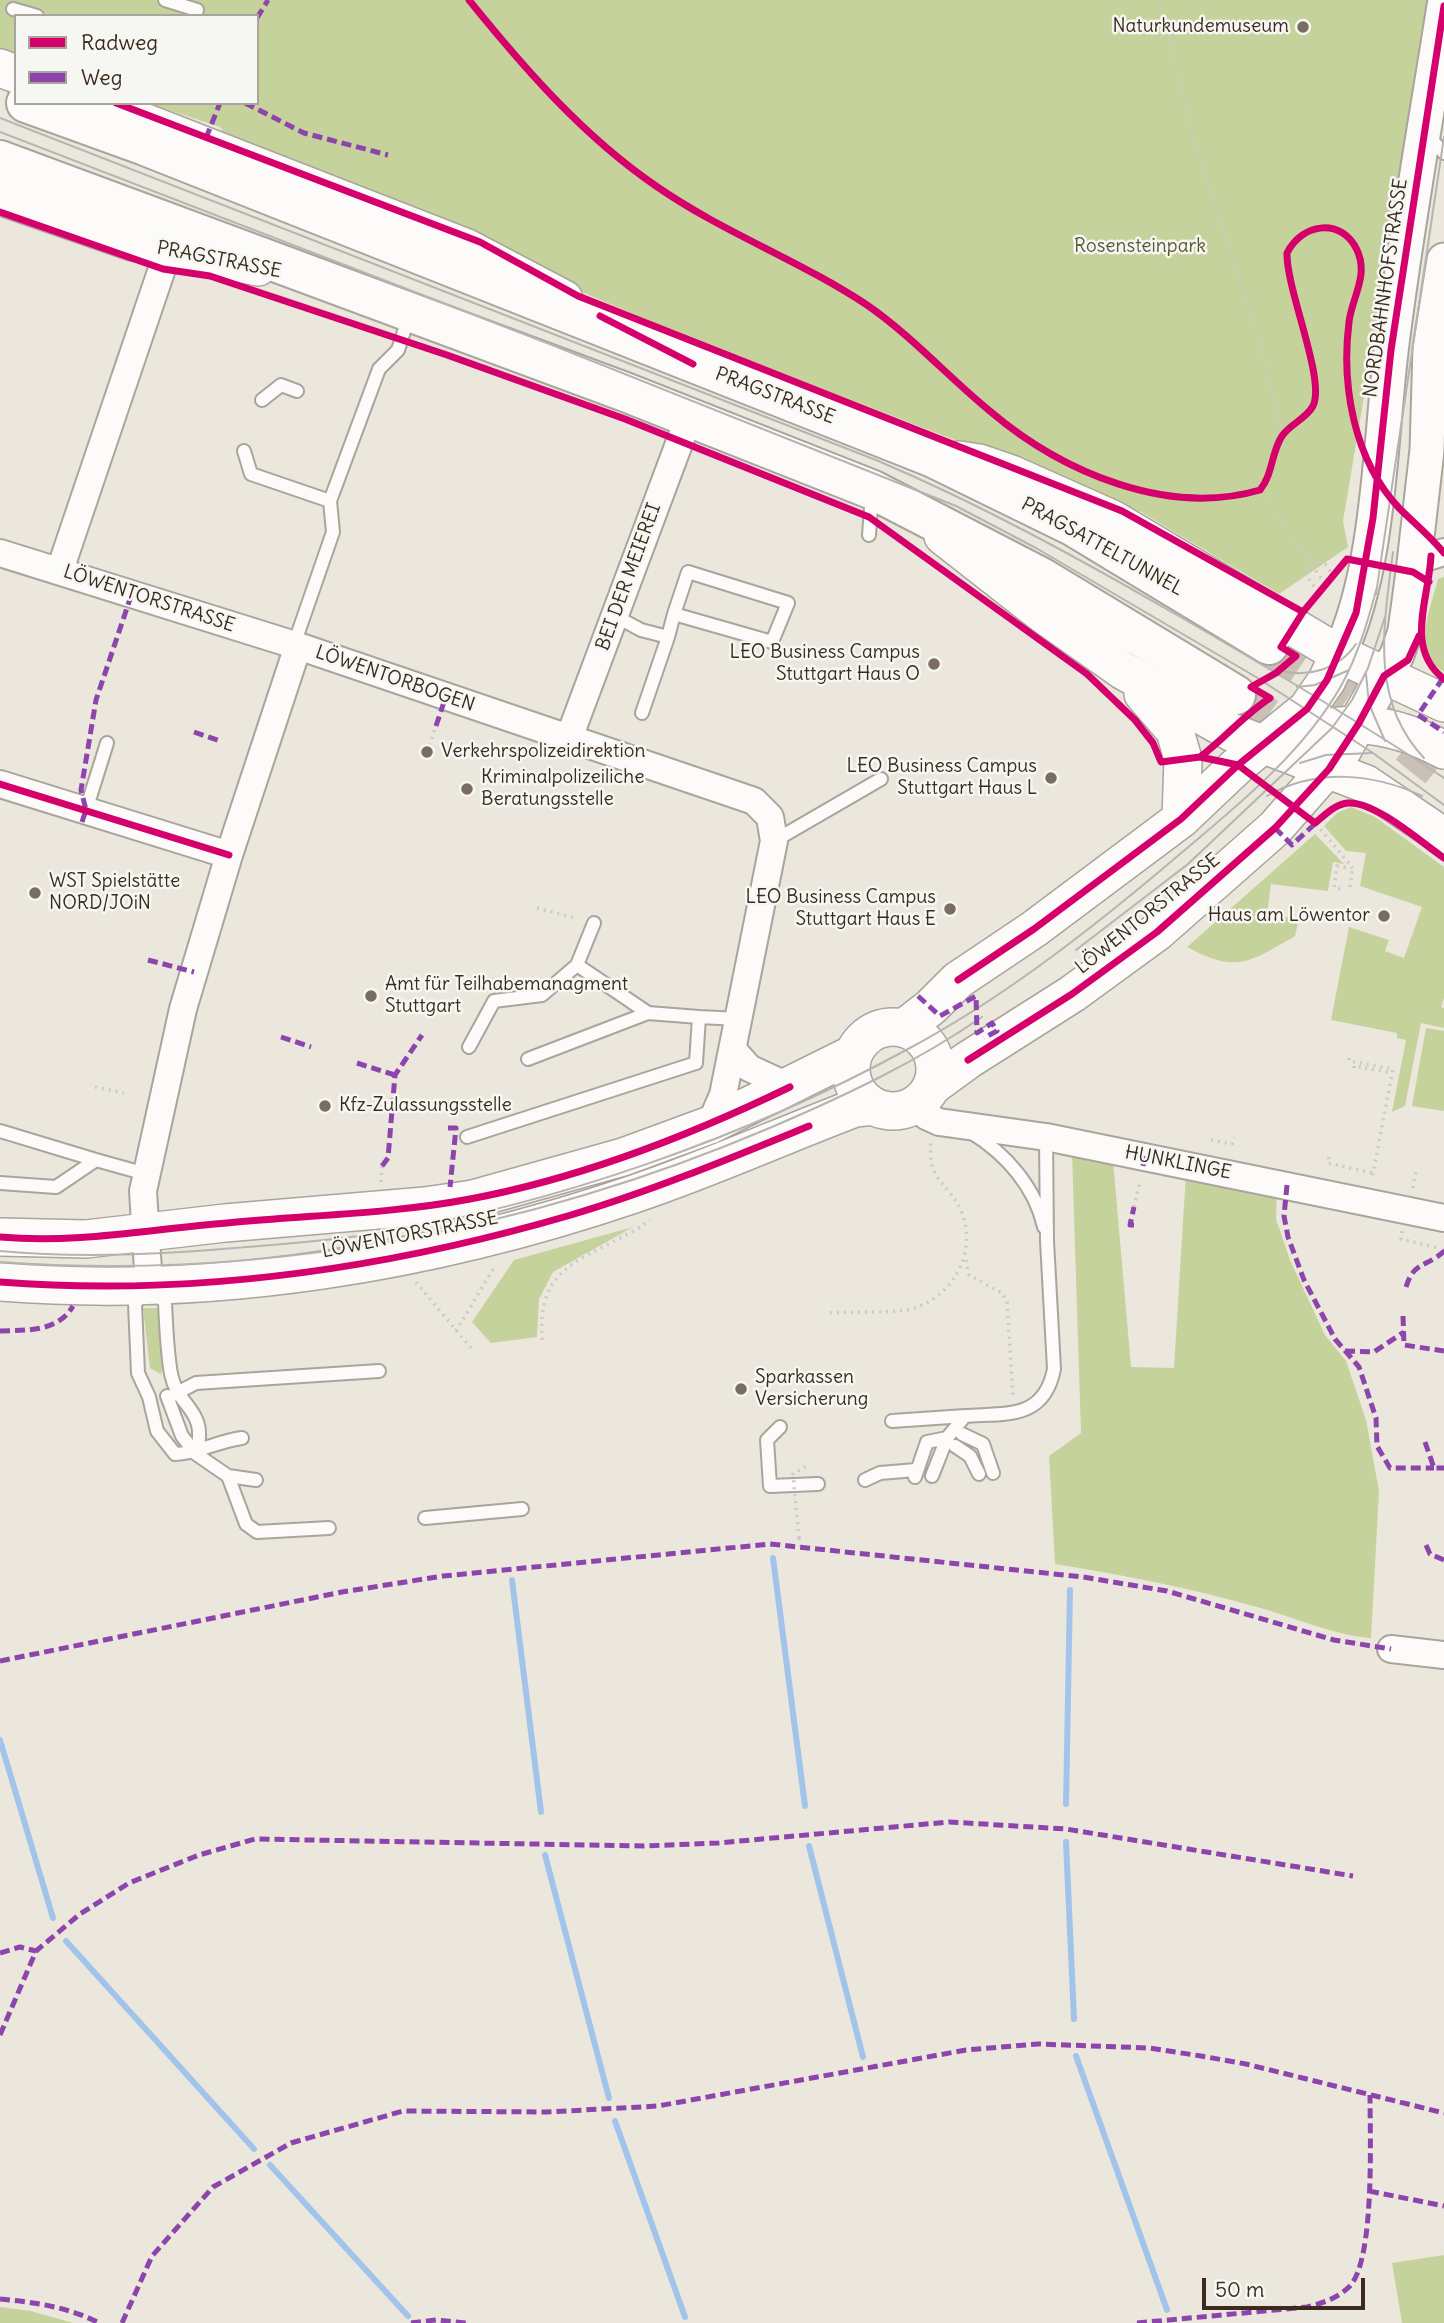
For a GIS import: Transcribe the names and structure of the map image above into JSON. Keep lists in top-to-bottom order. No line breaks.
{"streets":{"main road":["PRAGSTRASSE","PRAGSATTELTUNNEL","LÖWENTORSTRASSE"],"street":["NORDBAHNHOFSTRASSE","BEI DER MEIEREI","LÖWENTORBOGEN","HUNKLINGE"]},"crossings":[["PRAGSTRASSE","NORDBAHNHOFSTRASSE"],["PRAGSTRASSE","PRAGSATTELTUNNEL"],["PRAGSTRASSE","BEI DER MEIEREI"],["PRAGSTRASSE","LÖWENTORSTRASSE"],["NORDBAHNHOFSTRASSE","LÖWENTORSTRASSE"],["BEI DER MEIEREI","LÖWENTORBOGEN"],["LÖWENTORSTRASSE","LÖWENTORBOGEN"],["LÖWENTORSTRASSE","HUNKLINGE"]],"parks":["Rosensteinpark"],"places":["Naturkundemuseum","LEO Business Campus Stuttgart Haus O","Verkehrspolizeidirektion","LEO Business Campus Stuttgart Haus L","Kriminalpolizeiliche Beratungsstelle","WST Spielstätte NORD/JOiN","LEO Business Campus Stuttgart Haus E","Haus am Löwentor","Amt für Teilhabemanagment Stuttgart","Kfz-Zulassungsstelle","Sparkassen Versicherung"],"legend":["Radweg","Weg"],"scale_bar":"50 m"}
